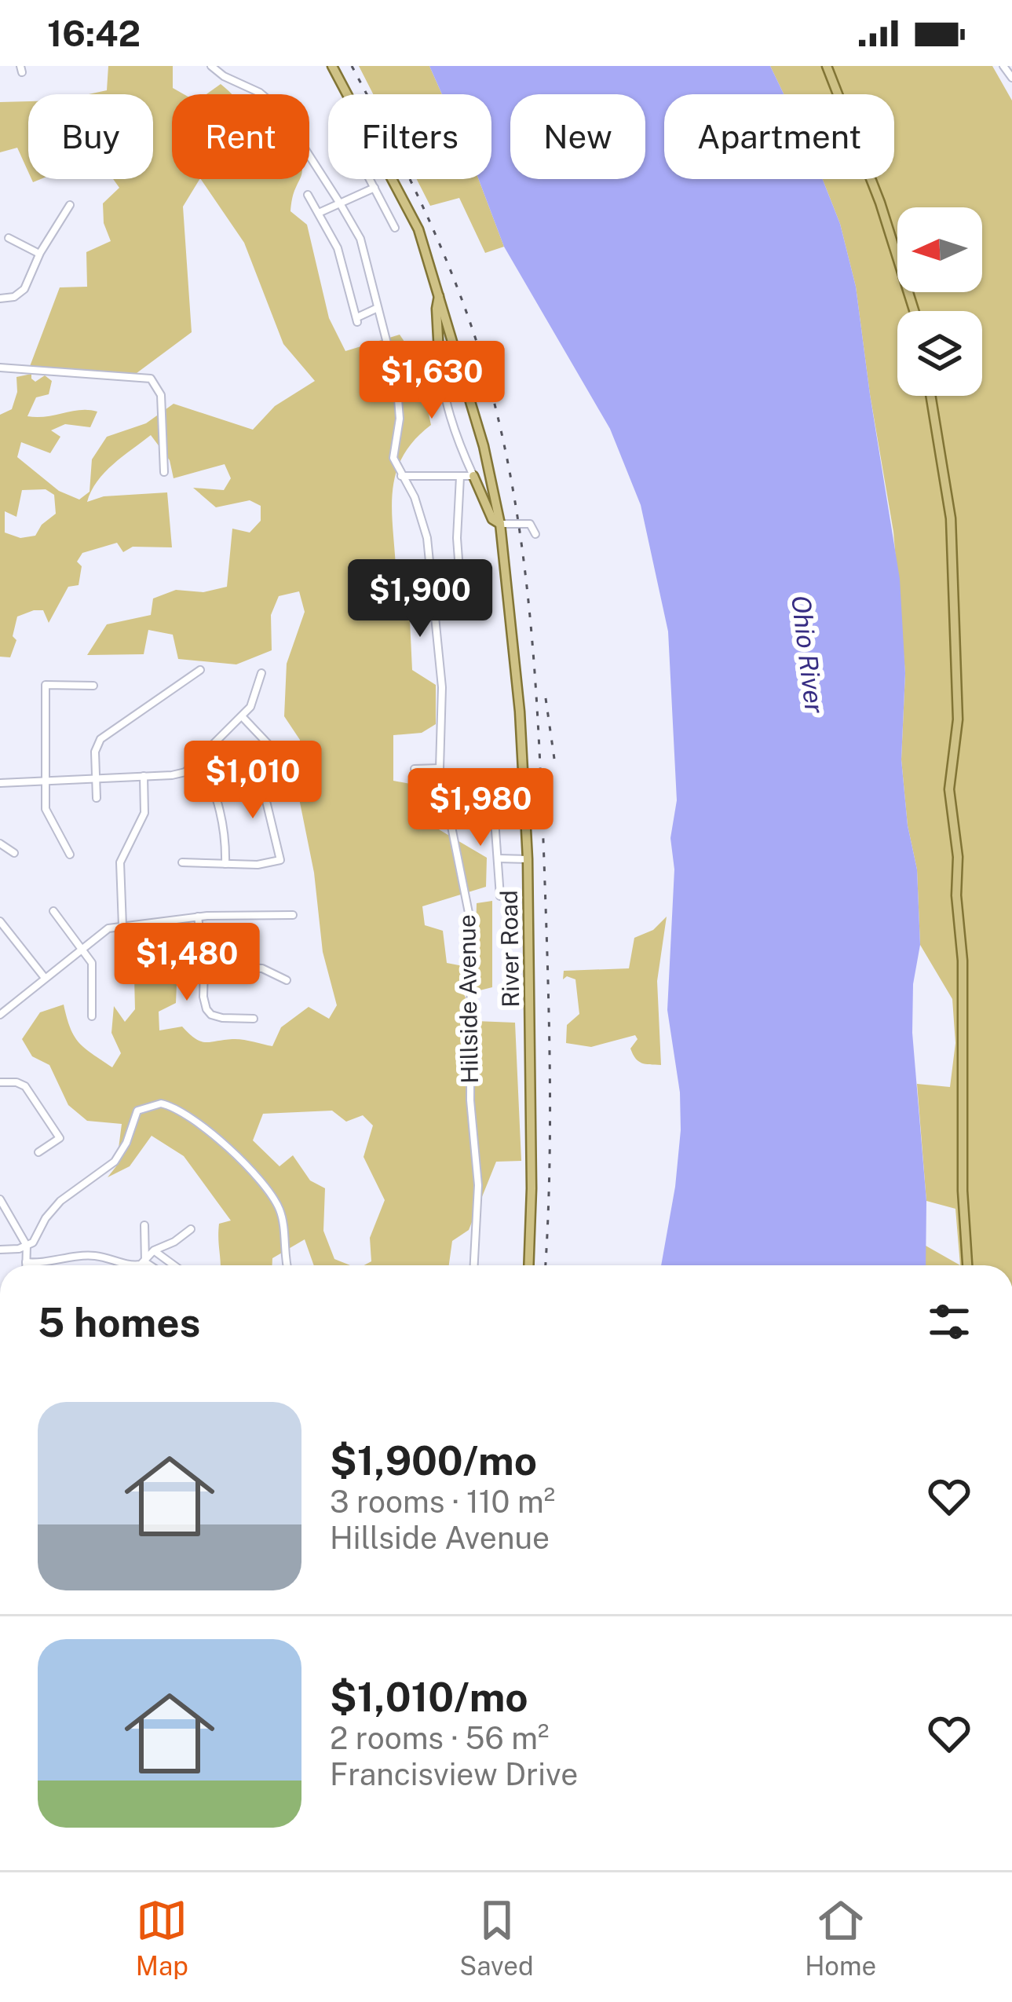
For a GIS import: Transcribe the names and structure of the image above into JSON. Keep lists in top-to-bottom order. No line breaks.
{"streets":{"main road":["River Road"],"street":["Hillside Avenue"]},"water":["Ohio River"],"north":"left","page":{"status":"16:42","chip":["Buy","Rent","Filters","New","Apartment"],"price":["$1,630","$1,900","$1,010","$1,980","$1,480"],"heading":"5 homes","list":[{"name":"$1,900/mo","note":"3 rooms · 110 m² · Hillside Avenue"},{"name":"$1,010/mo","note":"2 rooms · 56 m² · Francisview Drive"}],"tabs":["Map","Saved","Home"]}}
